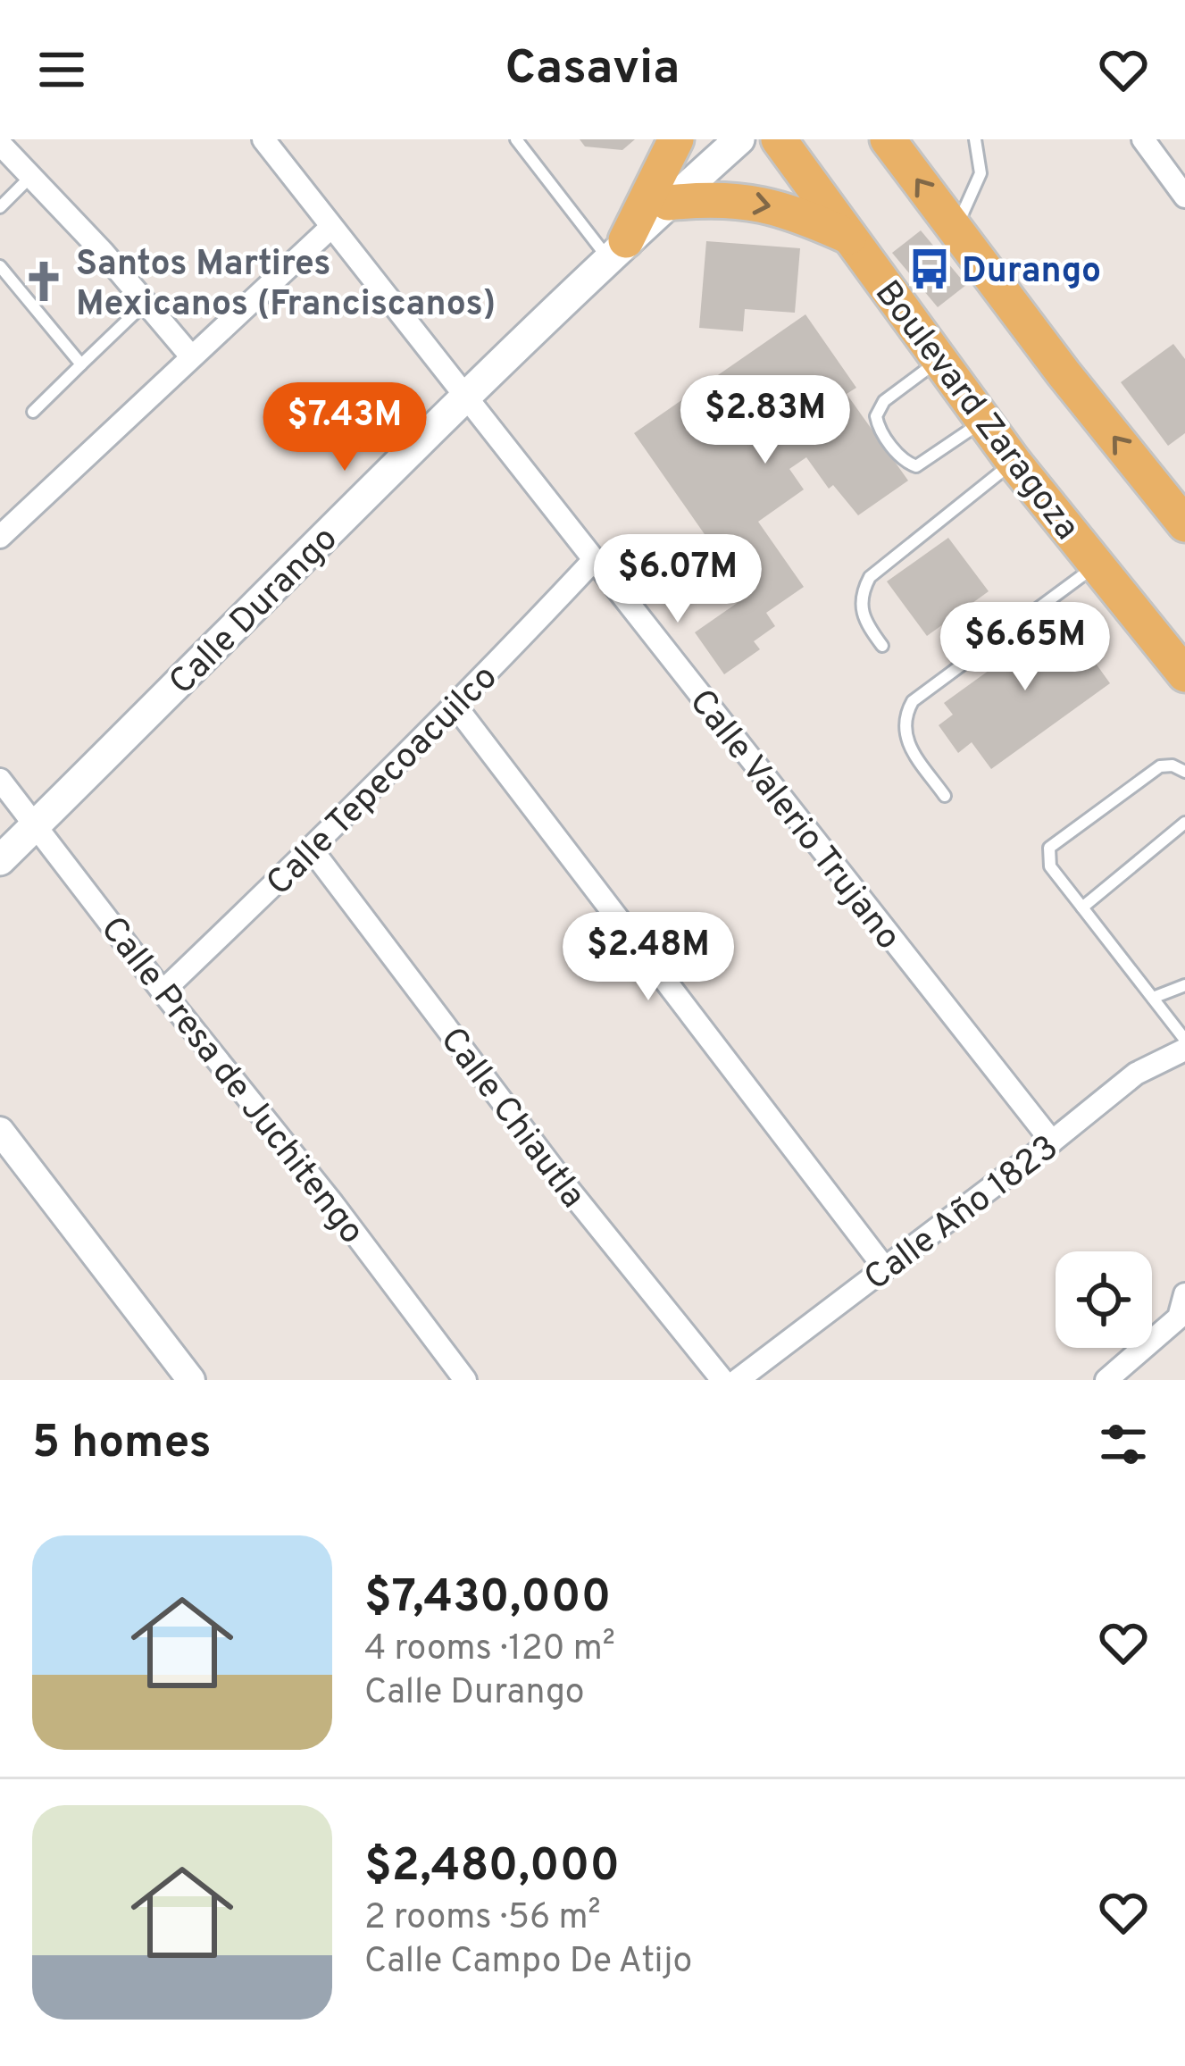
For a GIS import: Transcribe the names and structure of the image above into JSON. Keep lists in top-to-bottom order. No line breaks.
{"streets":{"main road":["Boulevard Zaragoza","Calle Durango"],"street":["Calle Tepecoacuilco","Calle Valerio Trujano","Calle Presa de Juchitengo","Calle Chiautla","Calle Año 1823"]},"crossings":[["Calle Durango","Calle Valerio Trujano"],["Calle Durango","Calle Presa de Juchitengo"],["Calle Tepecoacuilco","Calle Valerio Trujano"],["Calle Tepecoacuilco","Calle Presa de Juchitengo"],["Calle Tepecoacuilco","Calle Chiautla"],["Calle Valerio Trujano","Calle Año 1823"]],"places":{"bus stop":["Durango"],"church":["Santos Martires Mexicanos (Franciscanos)"]},"page":{"header":"Casavia","price":["$2.83M","$7.43M","$6.07M","$6.65M","$2.48M"],"heading":"5 homes","list":[{"name":"$7,430,000","note":"4 rooms · 120 m² · Calle Durango"},{"name":"$2,480,000","note":"2 rooms · 56 m² · Calle Campo De Atijo"}]}}
